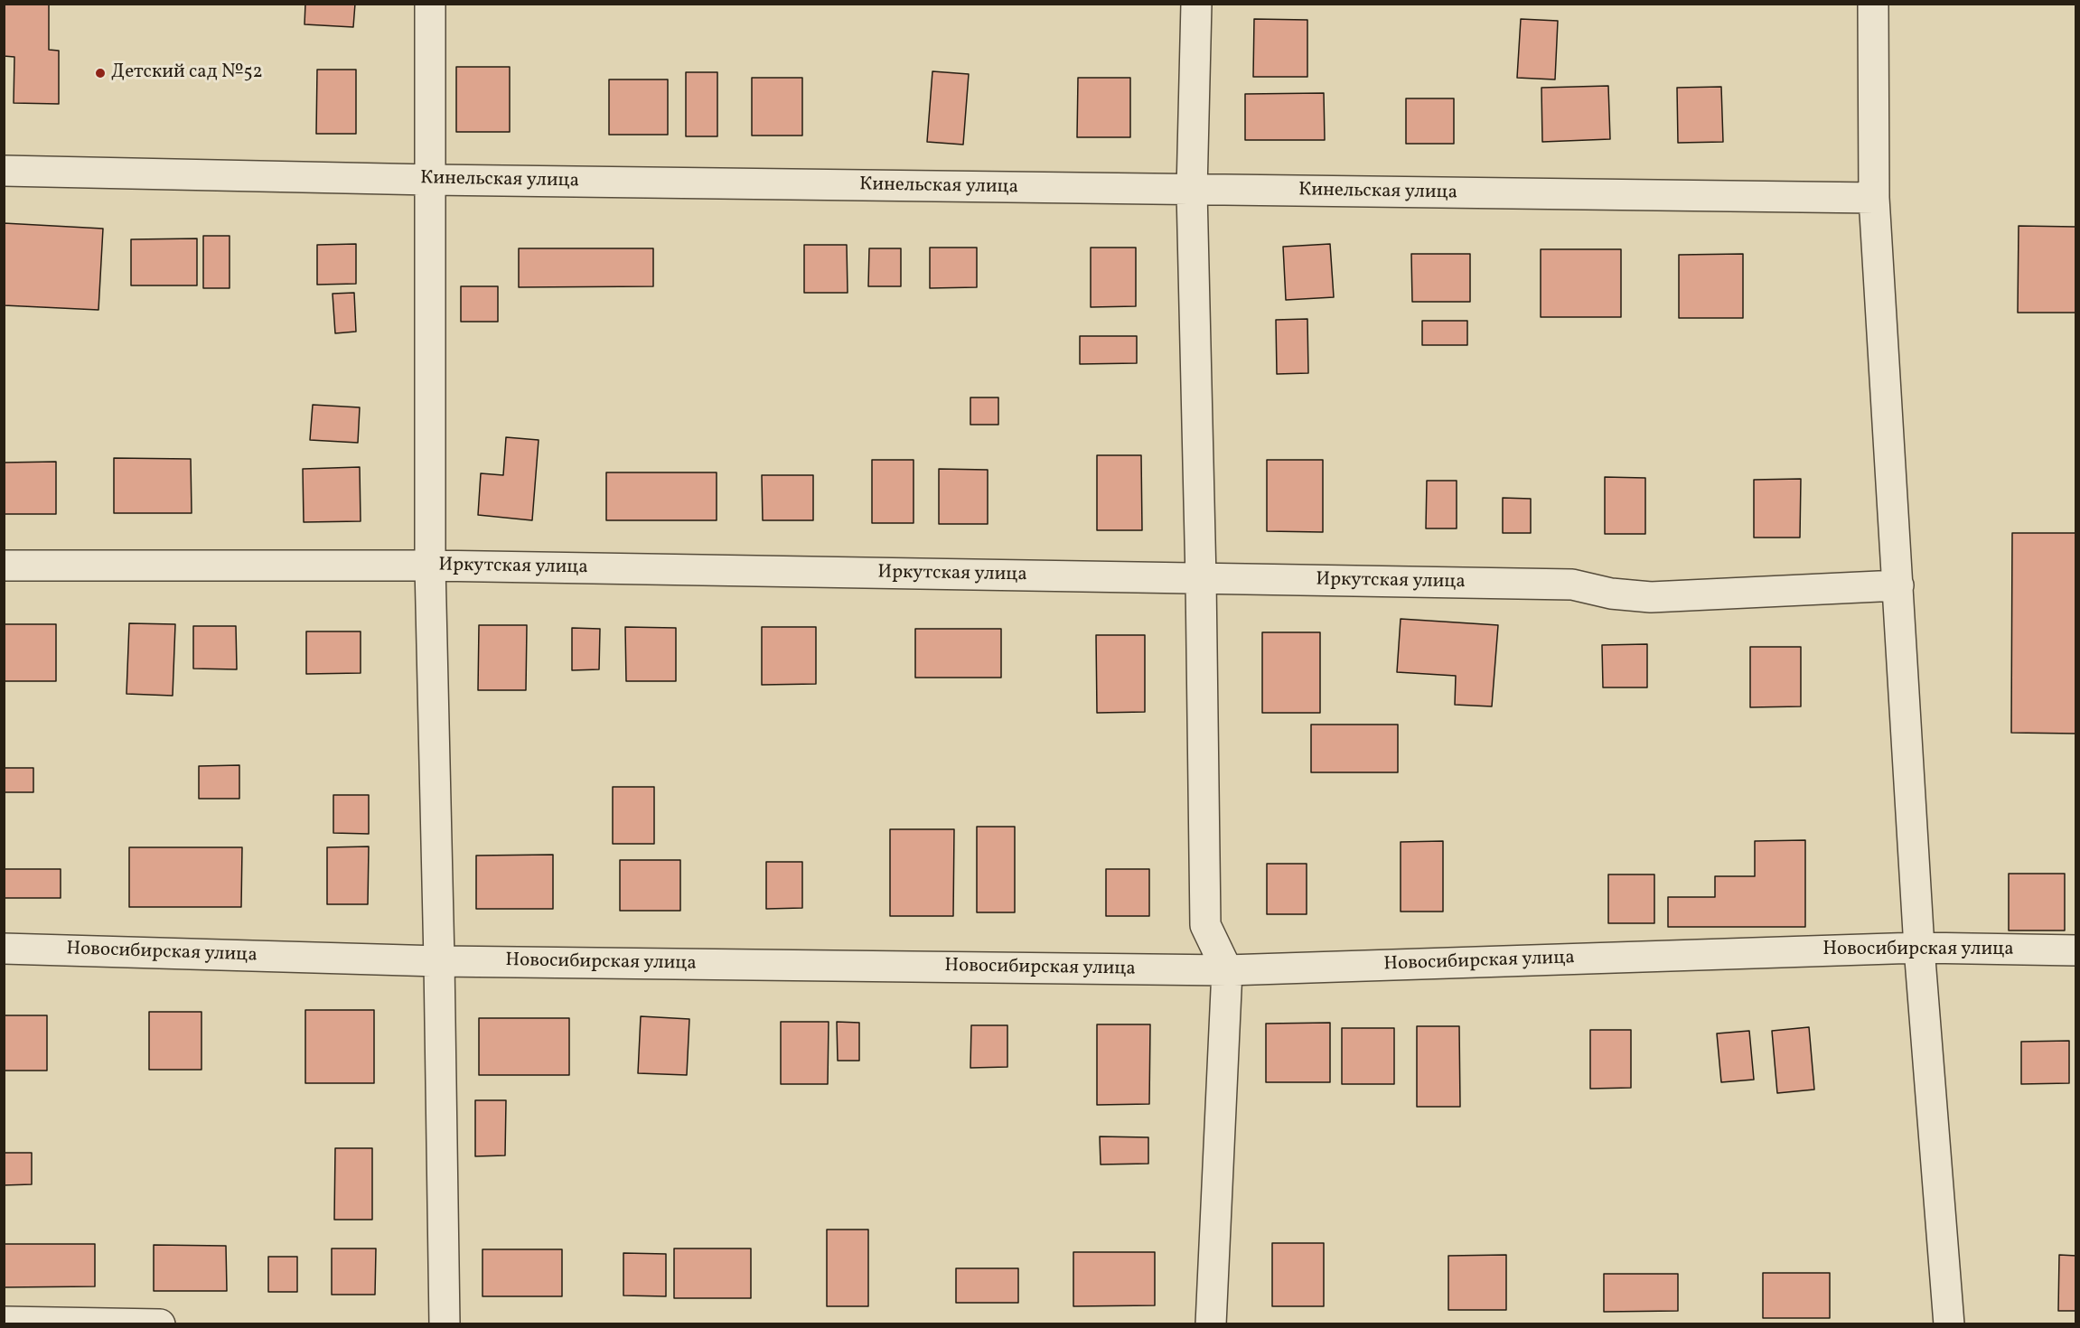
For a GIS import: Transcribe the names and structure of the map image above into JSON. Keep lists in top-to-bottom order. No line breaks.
{"streets":{"street":["Кинельская улица","Иркутская улица","Новосибирская улица"]},"places":["Детский сад №52"]}
